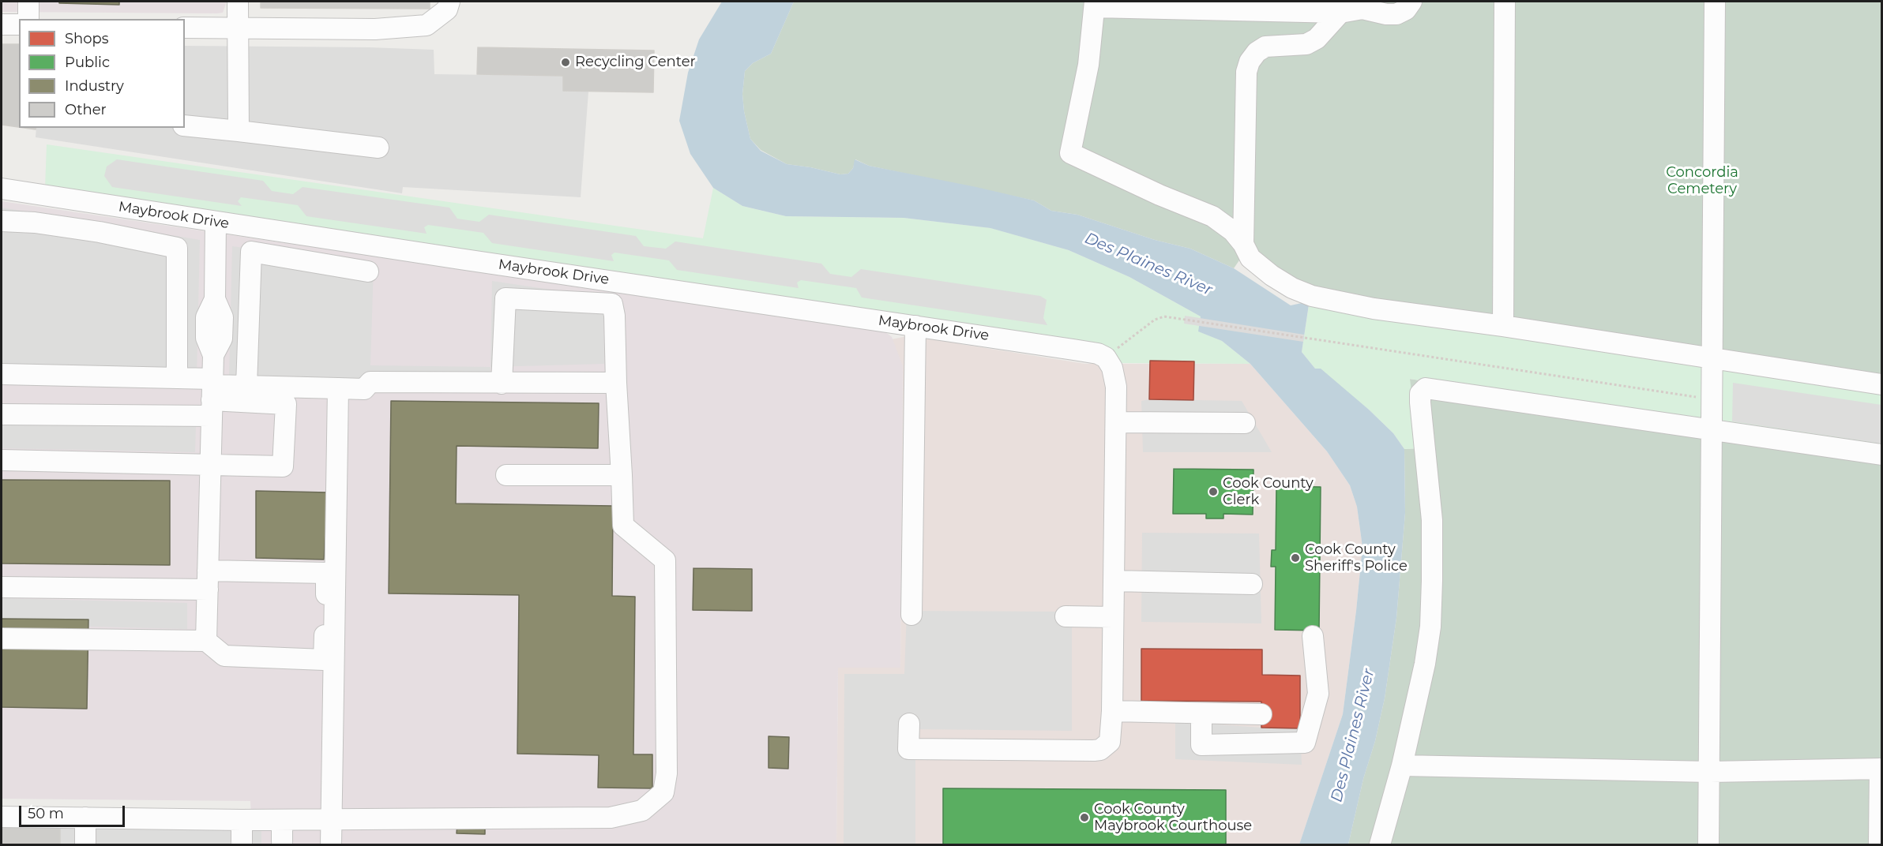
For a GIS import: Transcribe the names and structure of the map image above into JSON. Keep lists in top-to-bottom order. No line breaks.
{"streets":{"street":["Maybrook Drive"]},"water":["Des Plaines River"],"parks":["Concordia Cemetery"],"places":["Recycling Center","Cook County Clerk","Cook County Sheriff's Police","Cook County Maybrook Courthouse"],"legend":["Shops","Public","Industry","Other"],"scale_bar":"50 m"}
